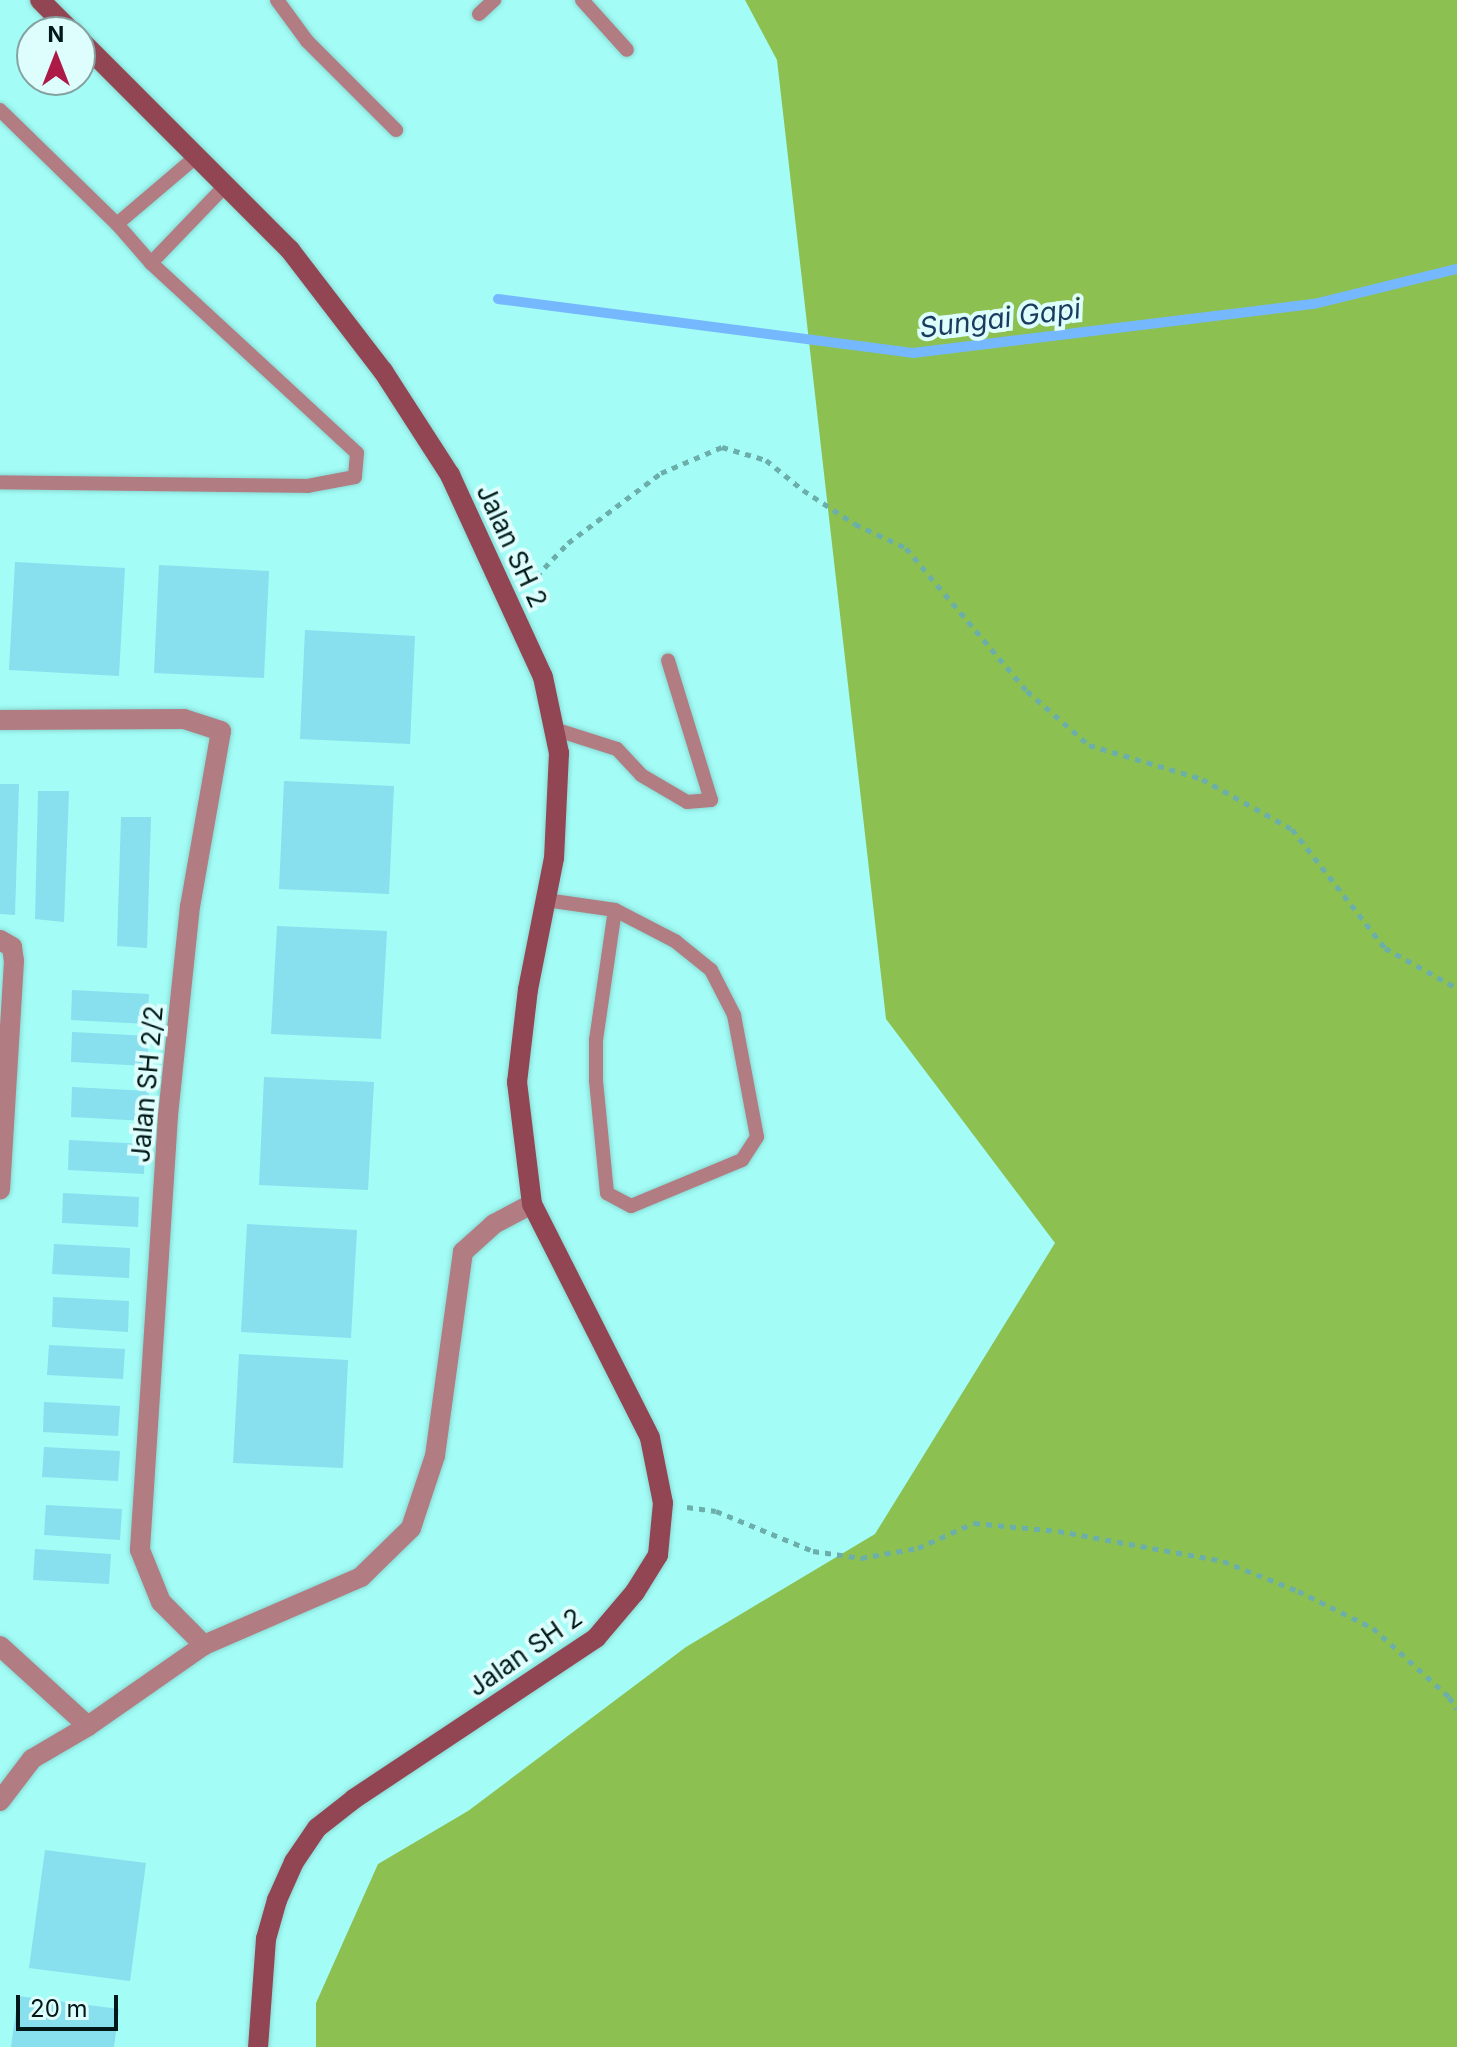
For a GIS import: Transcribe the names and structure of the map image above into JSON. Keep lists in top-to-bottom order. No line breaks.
{"streets":{"street":["Jalan SH 2","Jalan SH 2/2"]},"water":["Sungai Gapi"],"scale_bar":"20 m","north":"top"}
